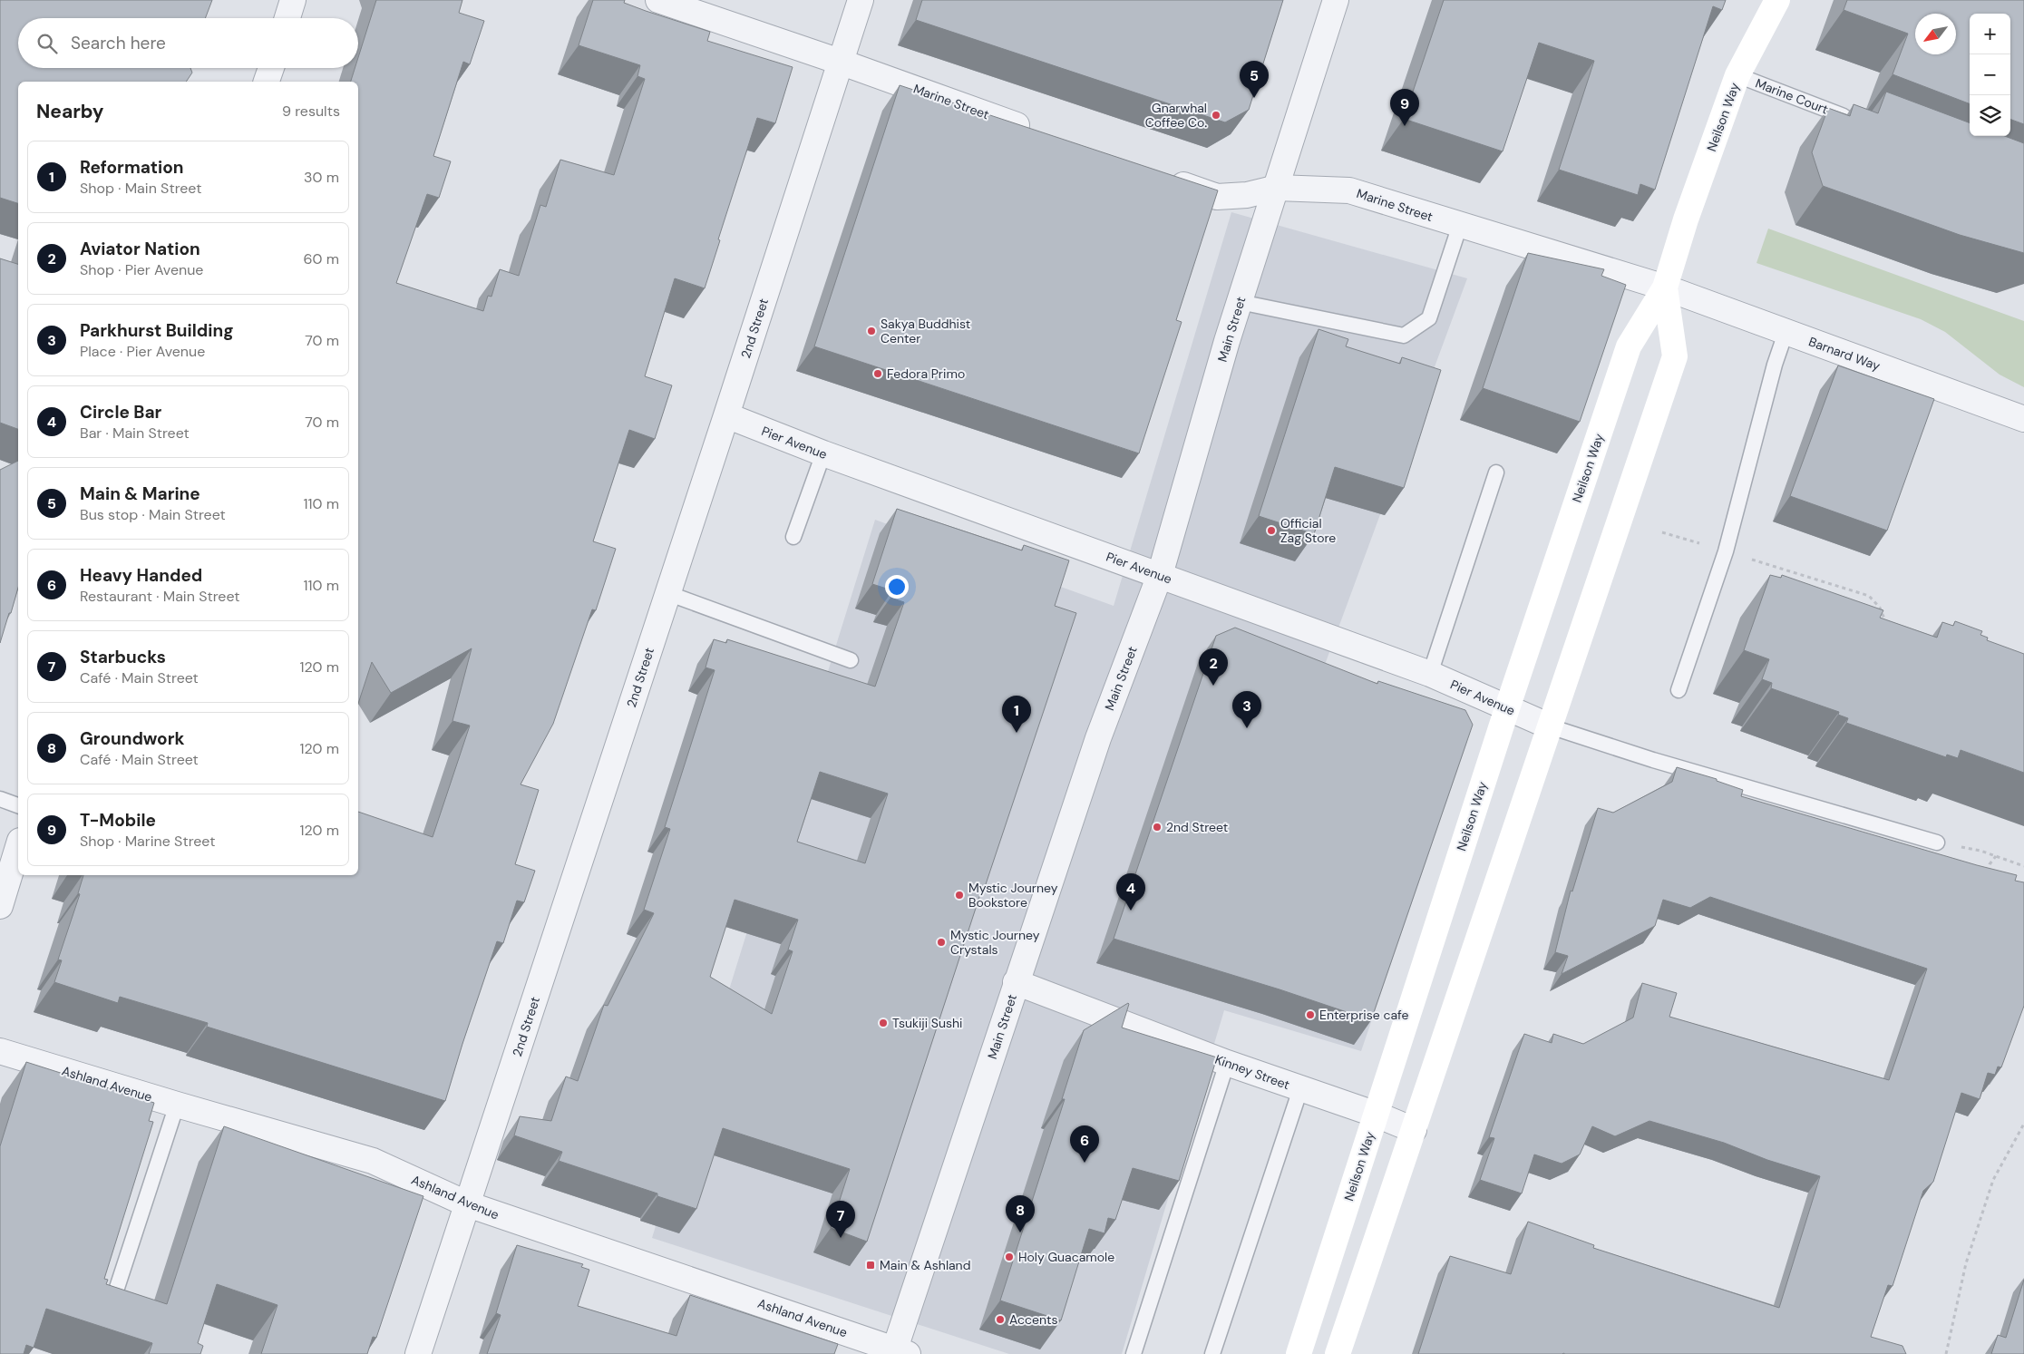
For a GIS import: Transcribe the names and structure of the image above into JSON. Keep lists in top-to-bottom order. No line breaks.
{"streets":{"main road":["Neilson Way"],"street":["Marine Street","2nd Street","Main Street","Barnard Way","Pier Avenue","Kinney Street","Ashland Avenue"],"lane":["Marine Court"]},"crossings":[["Marine Court","Neilson Way"],["Marine Street","Neilson Way"],["Marine Street","2nd Street"],["Marine Street","Main Street"],["Marine Street","Barnard Way"],["Neilson Way","Barnard Way"],["Neilson Way","Pier Avenue"],["Neilson Way","Kinney Street"],["2nd Street","Pier Avenue"],["2nd Street","Ashland Avenue"],["Main Street","Pier Avenue"],["Main Street","Kinney Street"],["Main Street","Ashland Avenue"]],"places":{"other":["Gnarwhal Coffee Co.","Sakya Buddhist Center","Fedora Primo","Official Zag Store","2nd Street","Mystic Journey Bookstore","Mystic Journey Crystals","Enterprise cafe","Tsukiji Sushi","Holy Guacamole","Accents"],"transit":["Main & Ashland"]},"north":"bottom left","page":{"map_buttons":["+","−"],"search":"Search here","pins":["5","9","2","3","1","4","6","8","7"],"heading":["Nearby","9 results"],"list":[{"mark":"1","name":"Reformation","note":"Shop · Main Street","value":"30 m"},{"mark":"2","name":"Aviator Nation","note":"Shop · Pier Avenue","value":"60 m"},{"mark":"3","name":"Parkhurst Building","note":"Place · Pier Avenue","value":"70 m"},{"mark":"4","name":"Circle Bar","note":"Bar · Main Street","value":"70 m"},{"mark":"5","name":"Main & Marine","note":"Bus stop · Main Street","value":"110 m"},{"mark":"6","name":"Heavy Handed","note":"Restaurant · Main Street","value":"110 m"},{"mark":"7","name":"Starbucks","note":"Café · Main Street","value":"120 m"},{"mark":"8","name":"Groundwork","note":"Café · Main Street","value":"120 m"},{"mark":"9","name":"T-Mobile","note":"Shop · Marine Street","value":"120 m"}]}}
